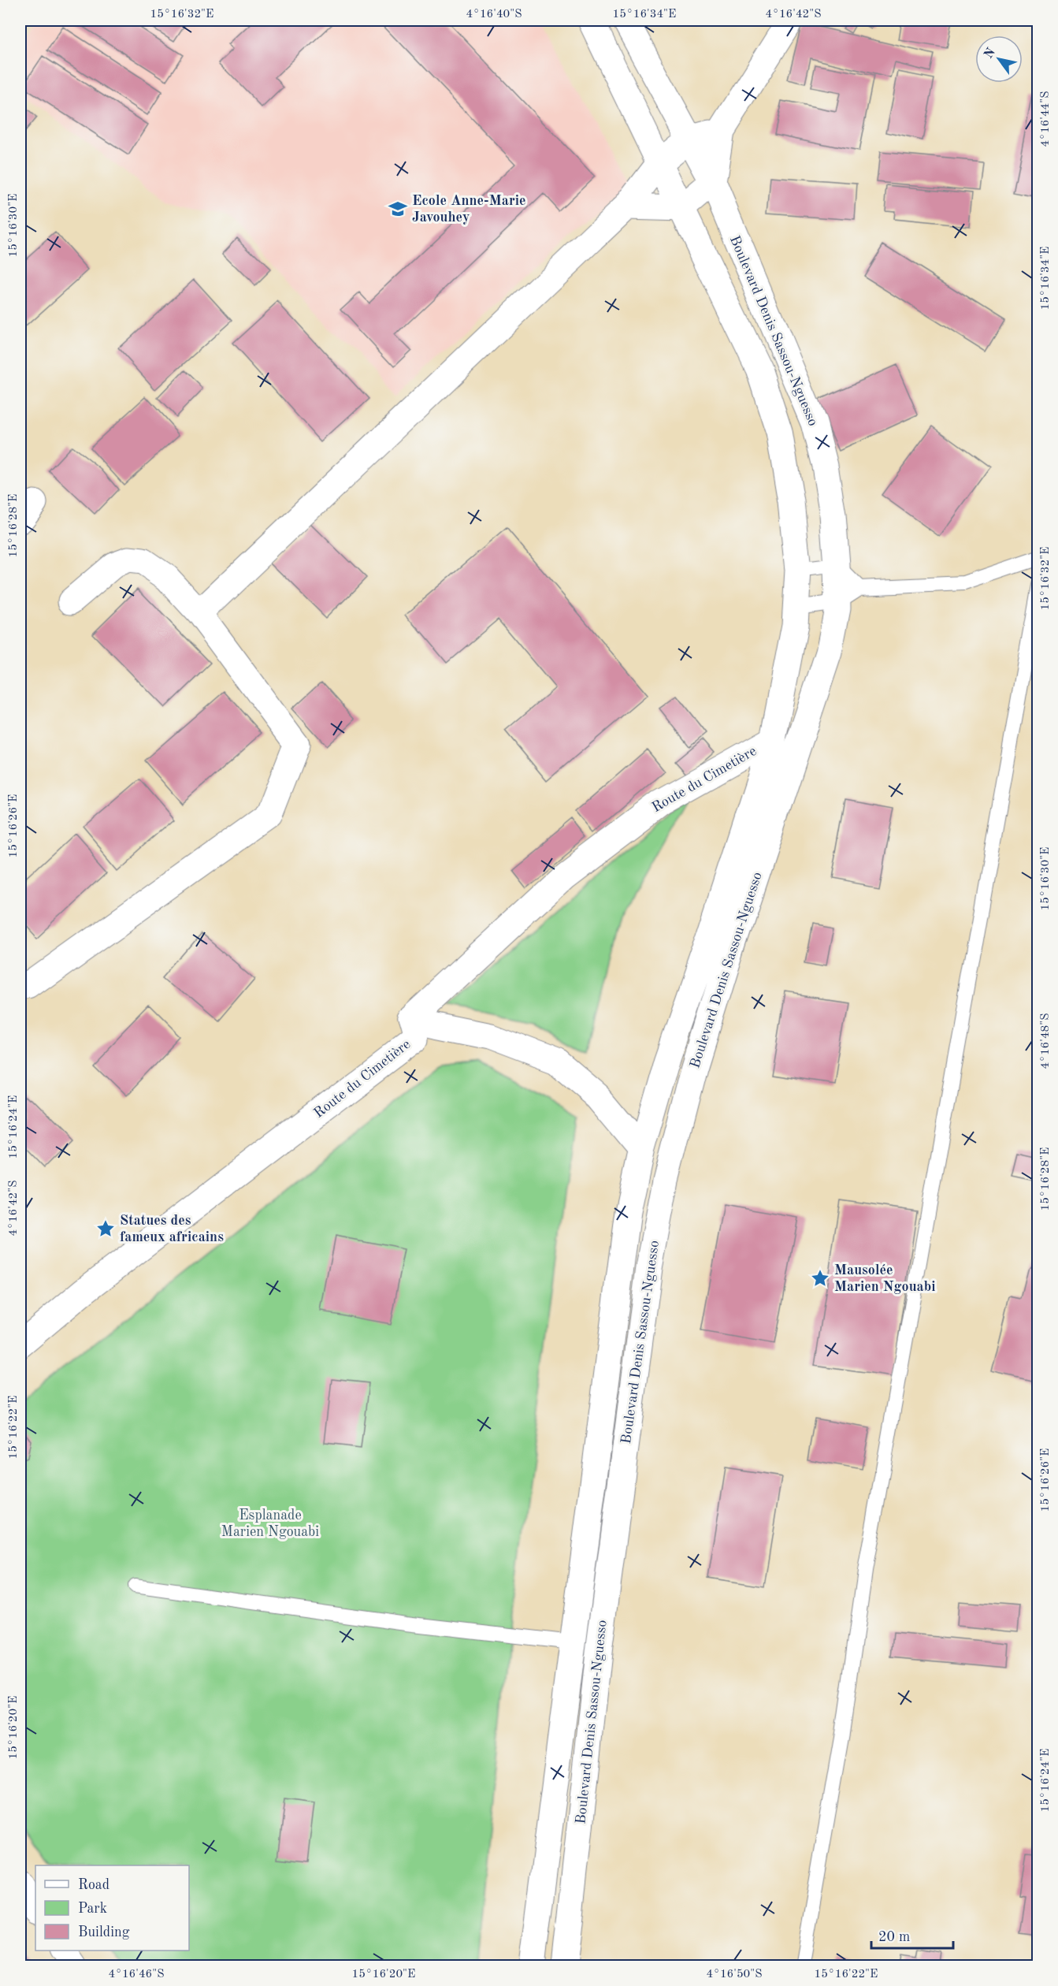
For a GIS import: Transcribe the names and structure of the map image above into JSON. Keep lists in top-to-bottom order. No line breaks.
{"streets":{"main road":["Boulevard Denis Sassou-Nguesso","Route du Cimetière"]},"crossings":[["Boulevard Denis Sassou-Nguesso","Route du Cimetière"]],"parks":["Esplanade Marien Ngouabi"],"places":{"school or university":["Ecole Anne-Marie Javouhey"],"place":["Statues des fameux africains","Mausolée Marien Ngouabi"]},"legend":["Road","Park","Building"],"scale_bar":"20 m","north":"top left","coordinates":["15°16'32\"E","4°16'40\"S","15°16'34\"E","4°16'42\"S","4°16'44\"S","15°16'30\"E","15°16'28\"E","15°16'26\"E","4°16'48\"S","15°16'24\"E","15°16'22\"E","15°16'20\"E","4°16'46\"S","4°16'50\"S"]}
